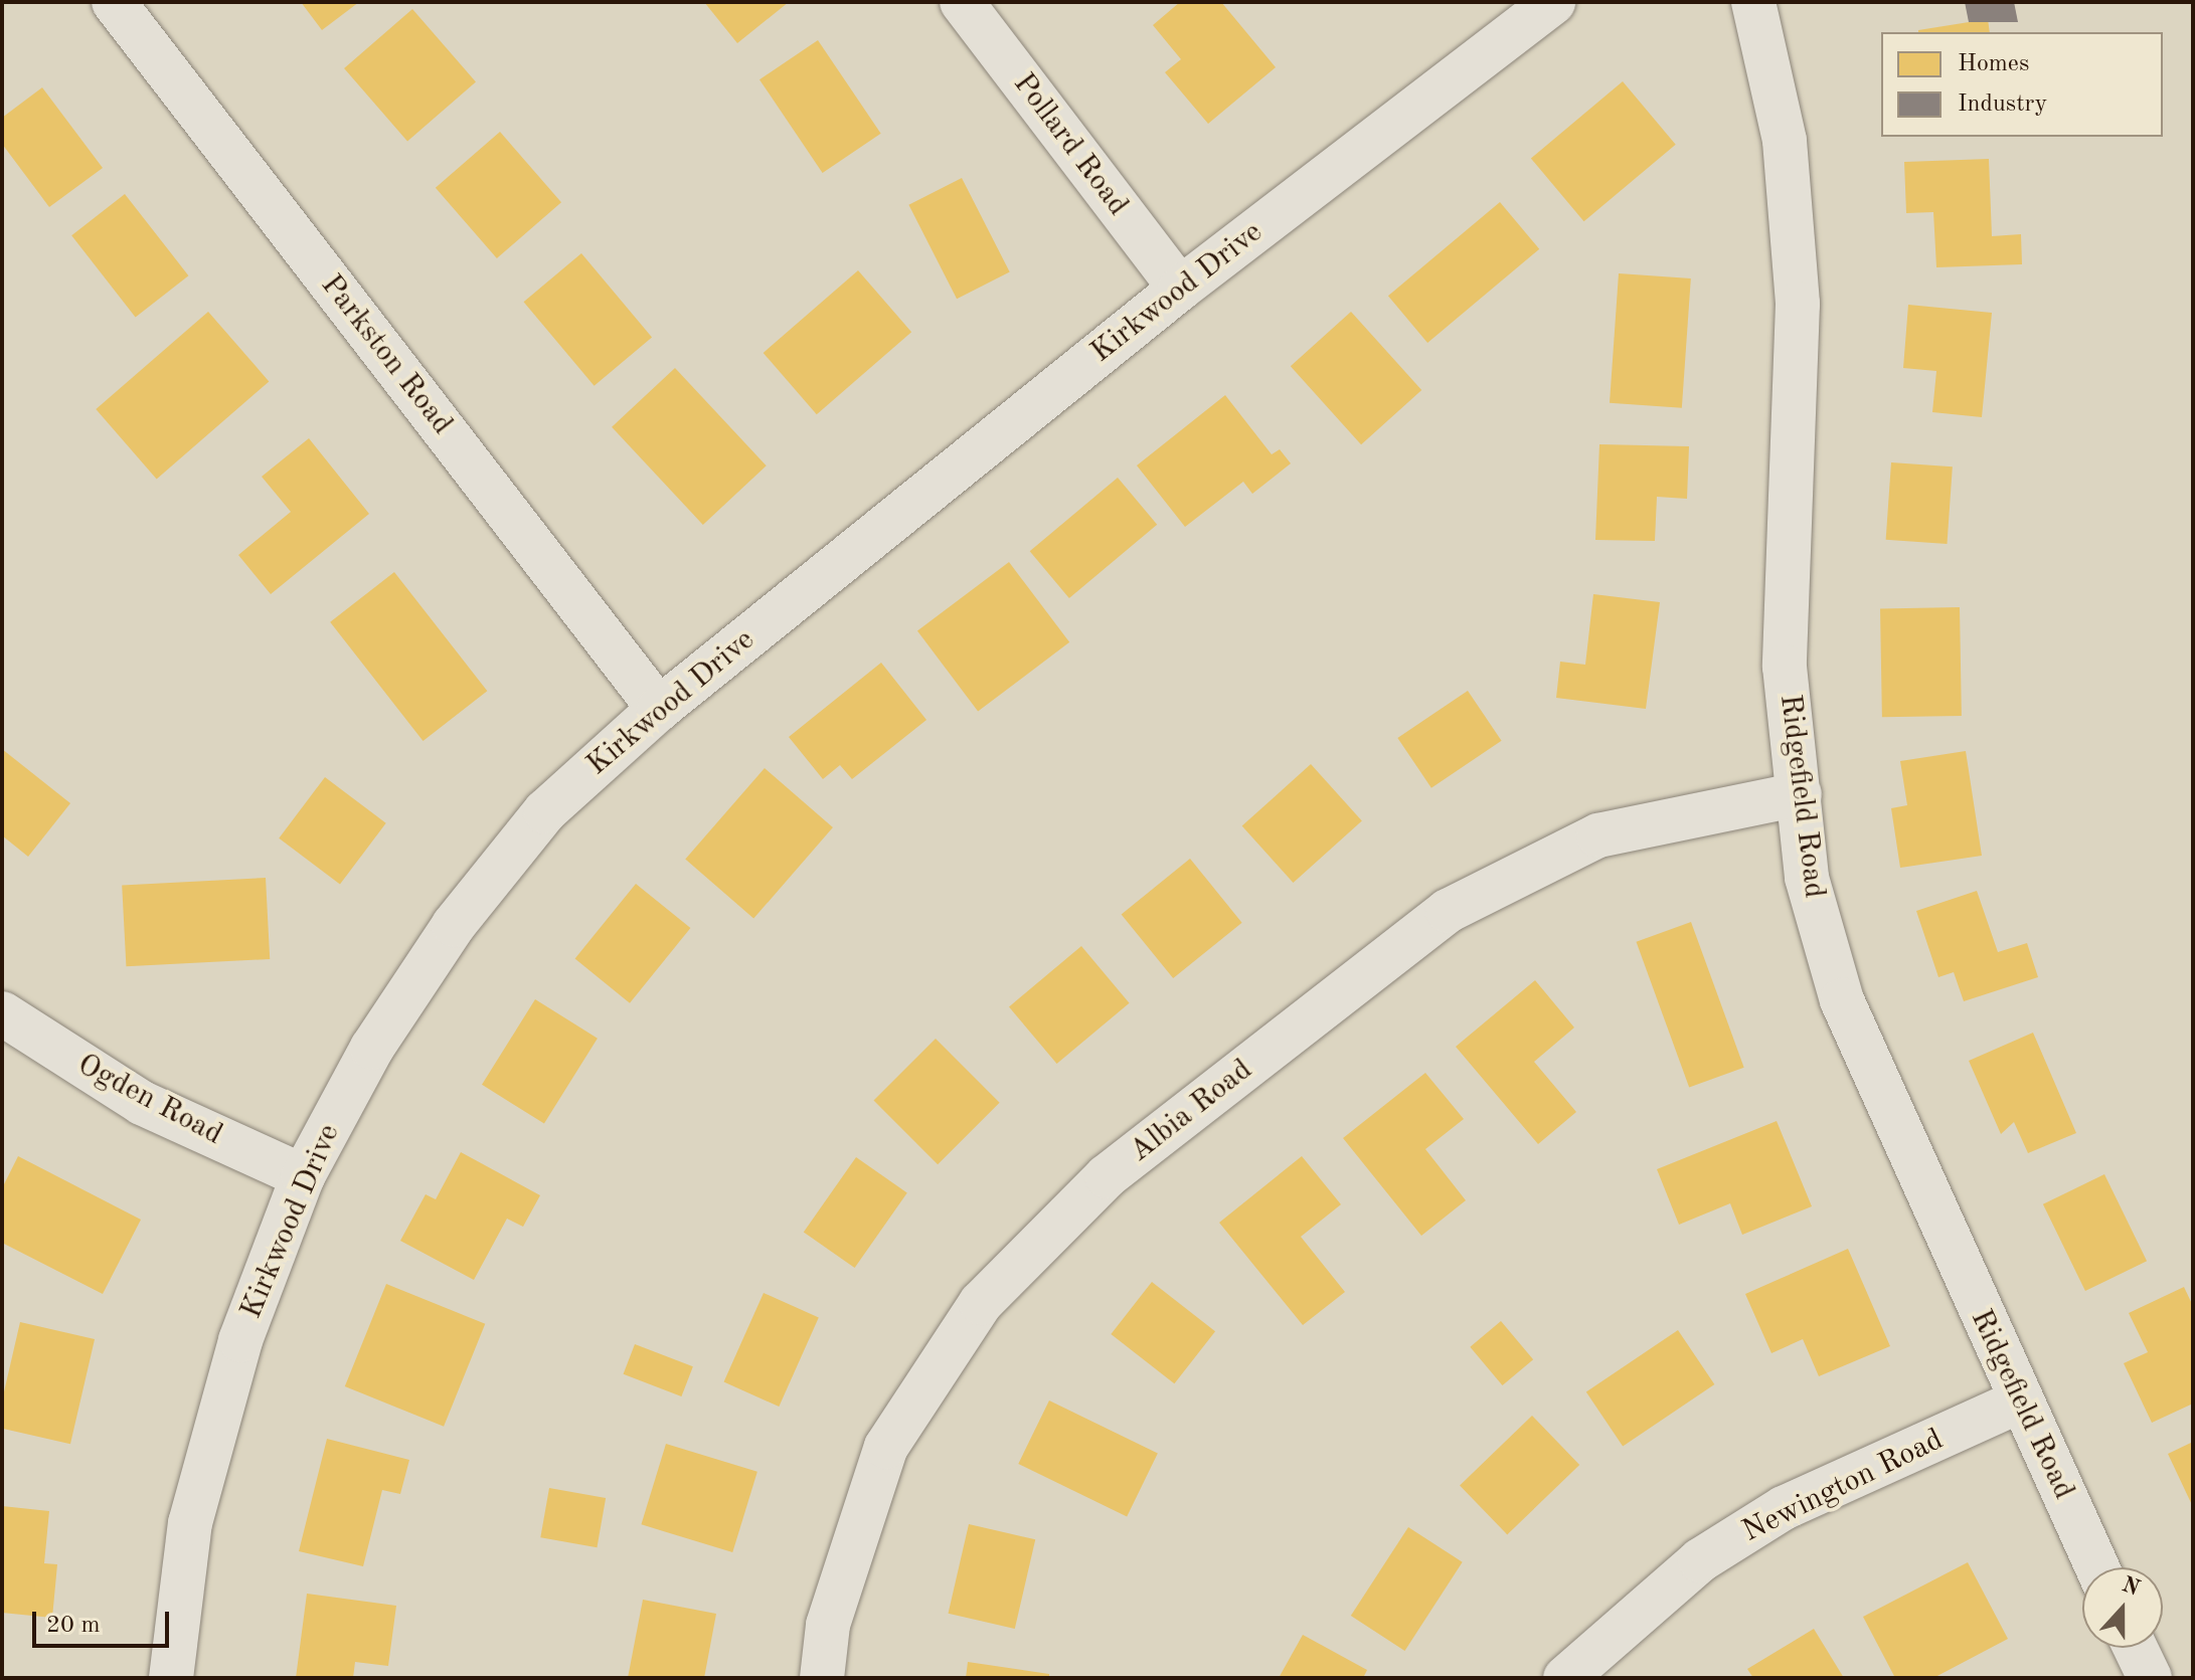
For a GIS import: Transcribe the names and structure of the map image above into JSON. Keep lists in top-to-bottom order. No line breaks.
{"streets":{"street":["Pollard Road","Kirkwood Drive","Parkston Road","Ridgefield Road","Ogden Road","Albia Road","Newington Road"]},"crossings":[["Pollard Road","Kirkwood Drive"],["Kirkwood Drive","Parkston Road"],["Kirkwood Drive","Ogden Road"],["Ridgefield Road","Albia Road"],["Ridgefield Road","Newington Road"]],"legend":["Homes","Industry"],"scale_bar":"20 m","north":"top"}
